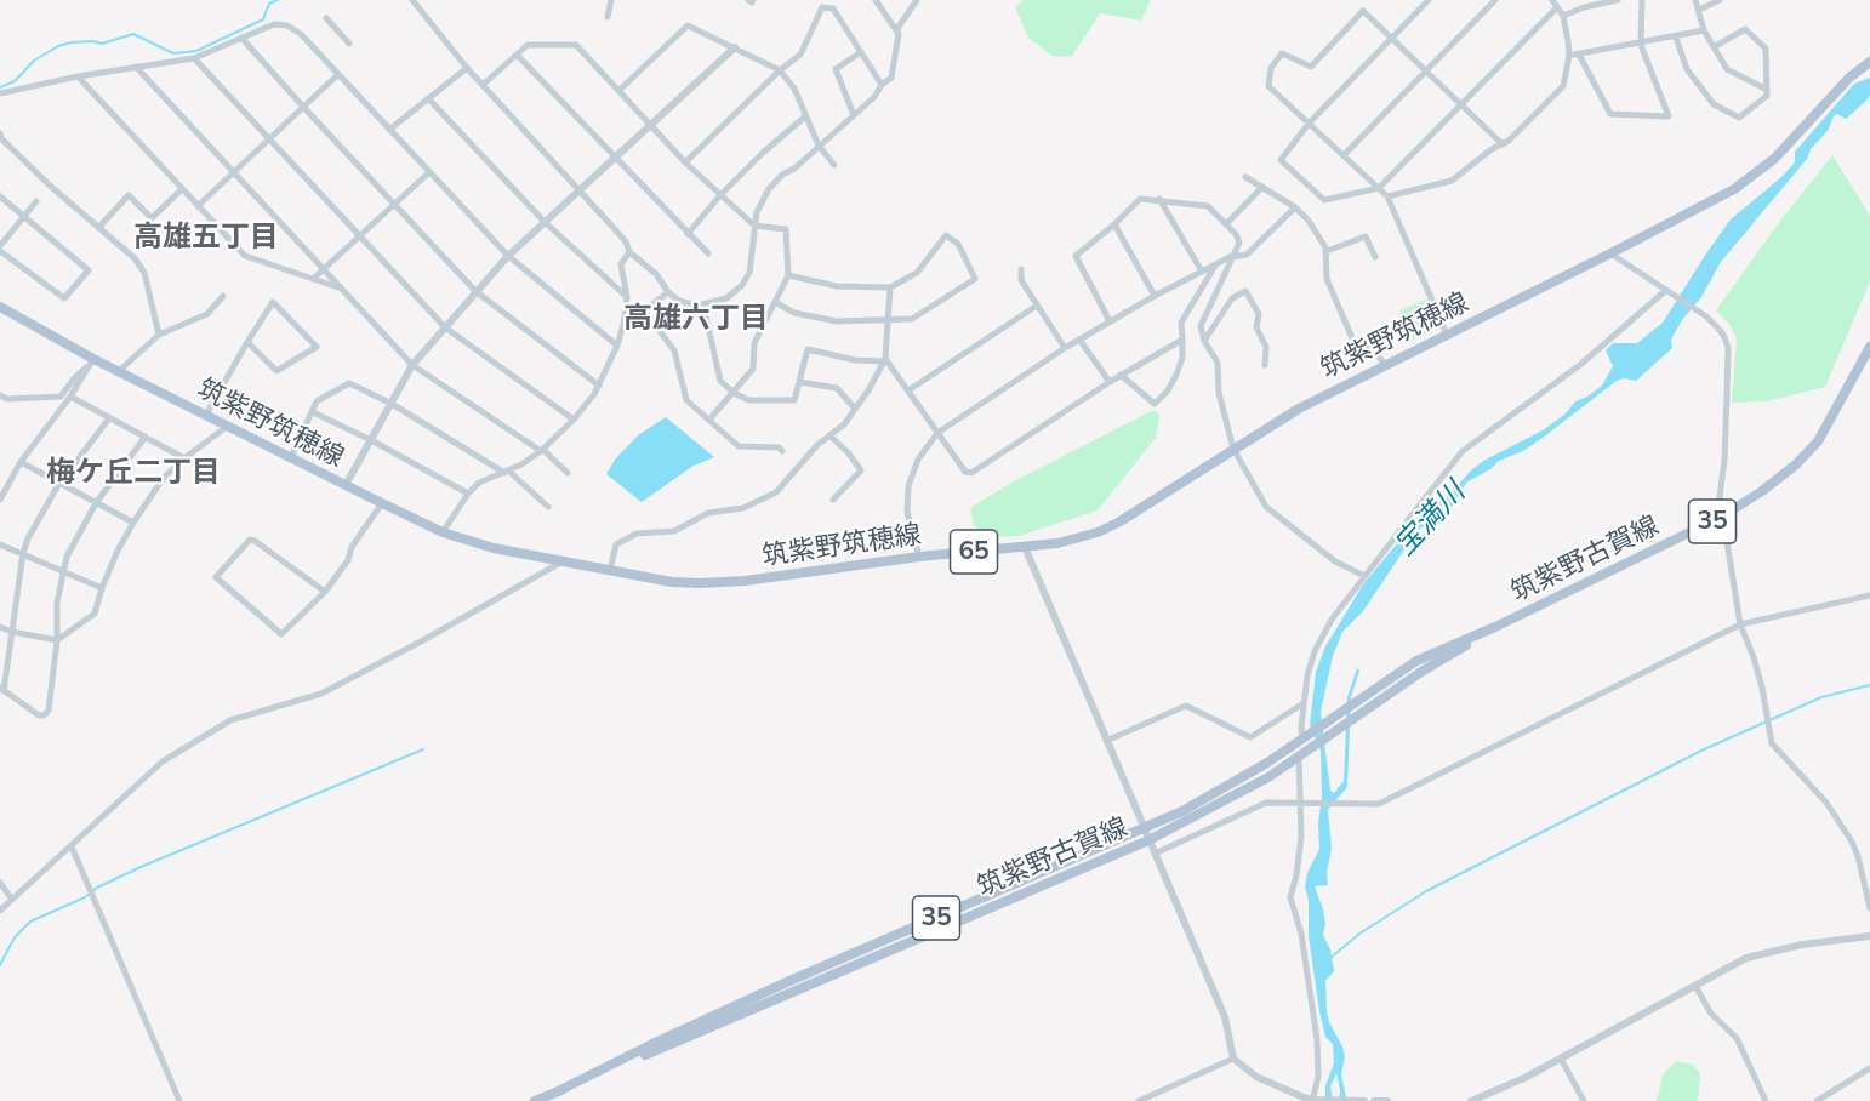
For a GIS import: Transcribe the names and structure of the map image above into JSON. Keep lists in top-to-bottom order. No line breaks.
{"streets":{"main road":["筑紫野筑穂線","35","65","筑紫野古賀線"]},"districts":["高雄五丁目","高雄六丁目","梅ケ丘二丁目"],"water":["宝満川"]}
